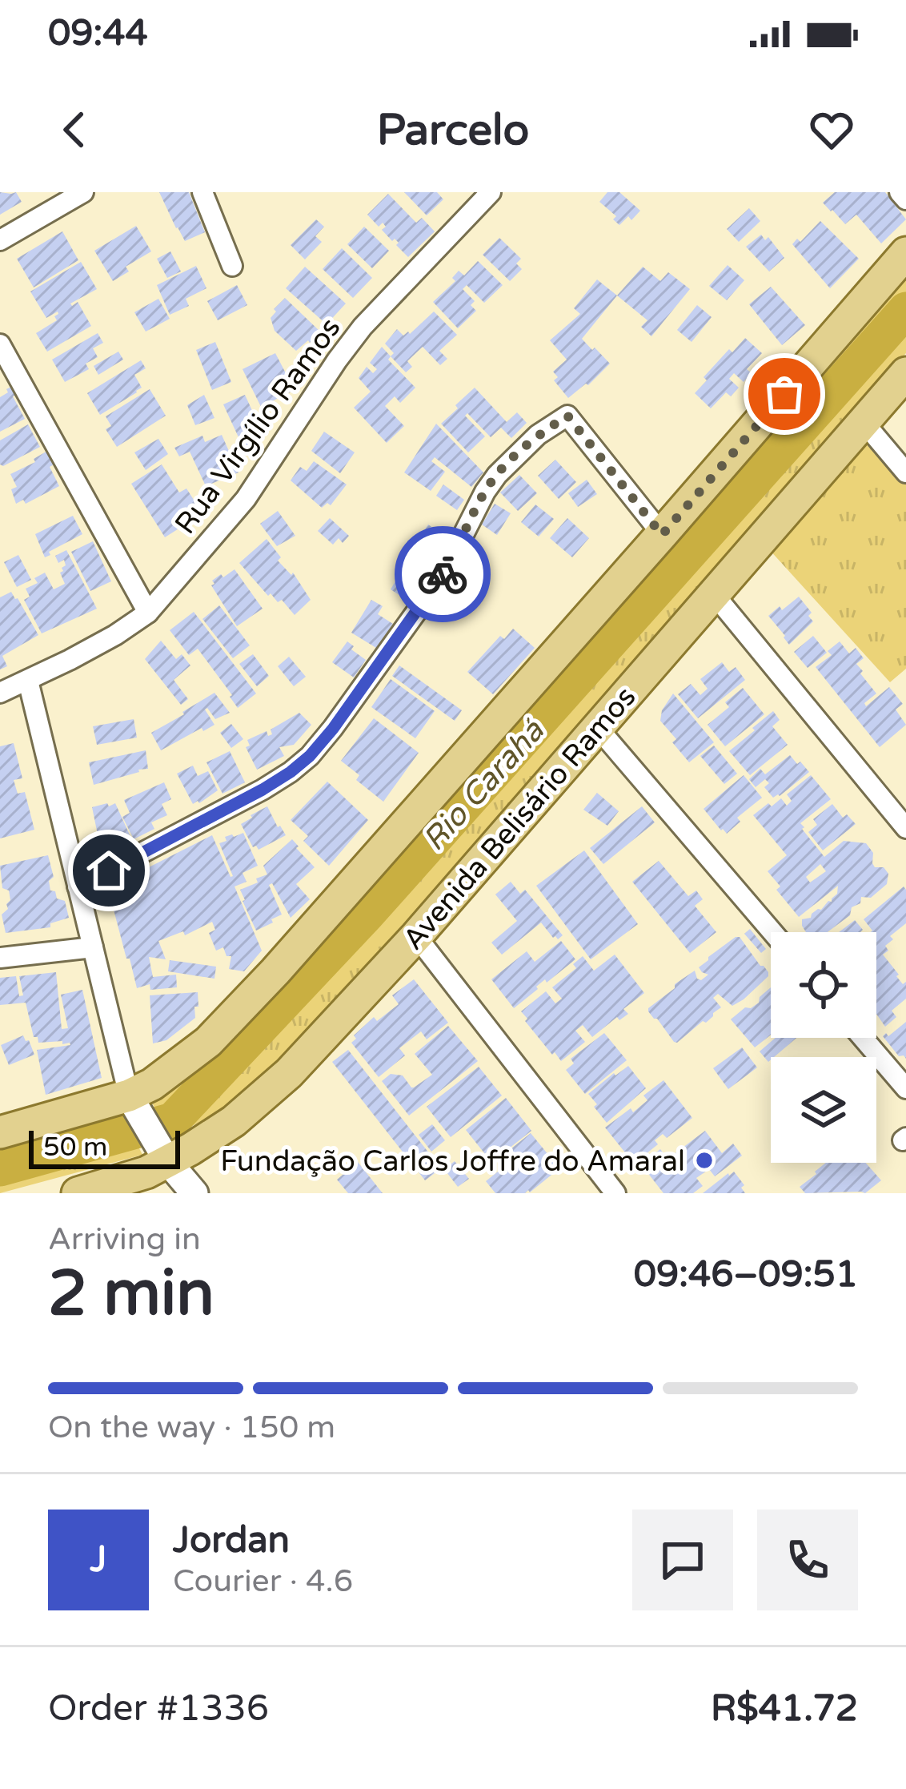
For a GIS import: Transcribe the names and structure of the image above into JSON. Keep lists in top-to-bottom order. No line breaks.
{"streets":{"main road":["Avenida Belisário Ramos"],"street":["Rua Virgílio Ramos"]},"water":["Rio Carahá"],"places":["Fundação Carlos Joffre do Amaral"],"scale_bar":"50 m","page":{"status":"09:44","header":"Parcelo","scale":"50 m","heading":["2 min","Arriving in","09:46–09:51"],"panel":["Jordan","Courier · 4.6","Order #1336","R$41.72"],"bar":"On the way · 150 m","round":"J"}}
